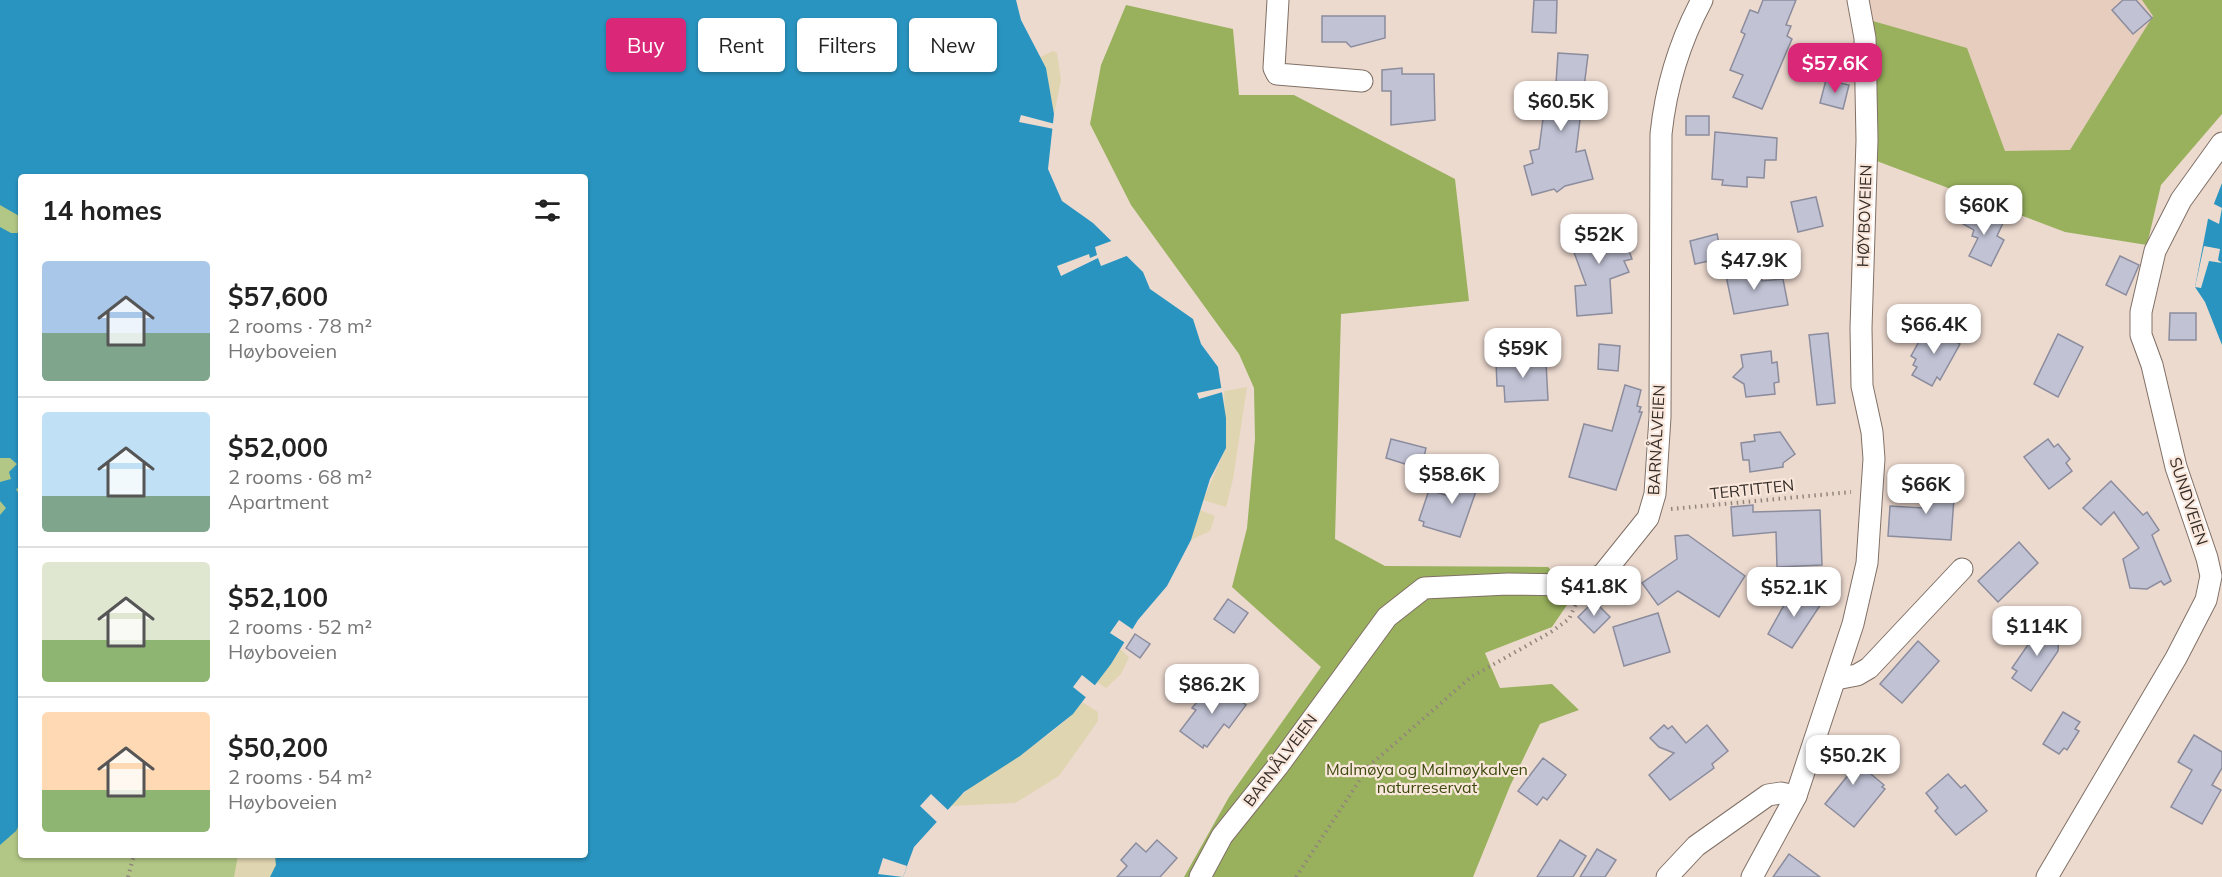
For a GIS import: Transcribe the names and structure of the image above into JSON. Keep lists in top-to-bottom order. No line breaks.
{"streets":{"street":["HØYBOVEIEN","BARNÅLVEIEN","SUNDVEIEN"],"path":["TERTITTEN"]},"crossings":[["BARNÅLVEIEN","TERTITTEN"]],"parks":["Malmøya og Malmøykalven naturreservat"],"page":{"chip":["Buy","Rent","Filters","New"],"price":["$57.6K","$60.5K","$60K","$52K","$47.9K","$66.4K","$59K","$58.6K","$66K","$41.8K","$52.1K","$114K","$86.2K","$50.2K"],"heading":"14 homes","list":[{"name":"$57,600","note":"2 rooms · 78 m² · Høyboveien"},{"name":"$52,000","note":"2 rooms · 68 m² · Apartment"},{"name":"$52,100","note":"2 rooms · 52 m² · Høyboveien"},{"name":"$50,200","note":"2 rooms · 54 m² · Høyboveien"}]}}
